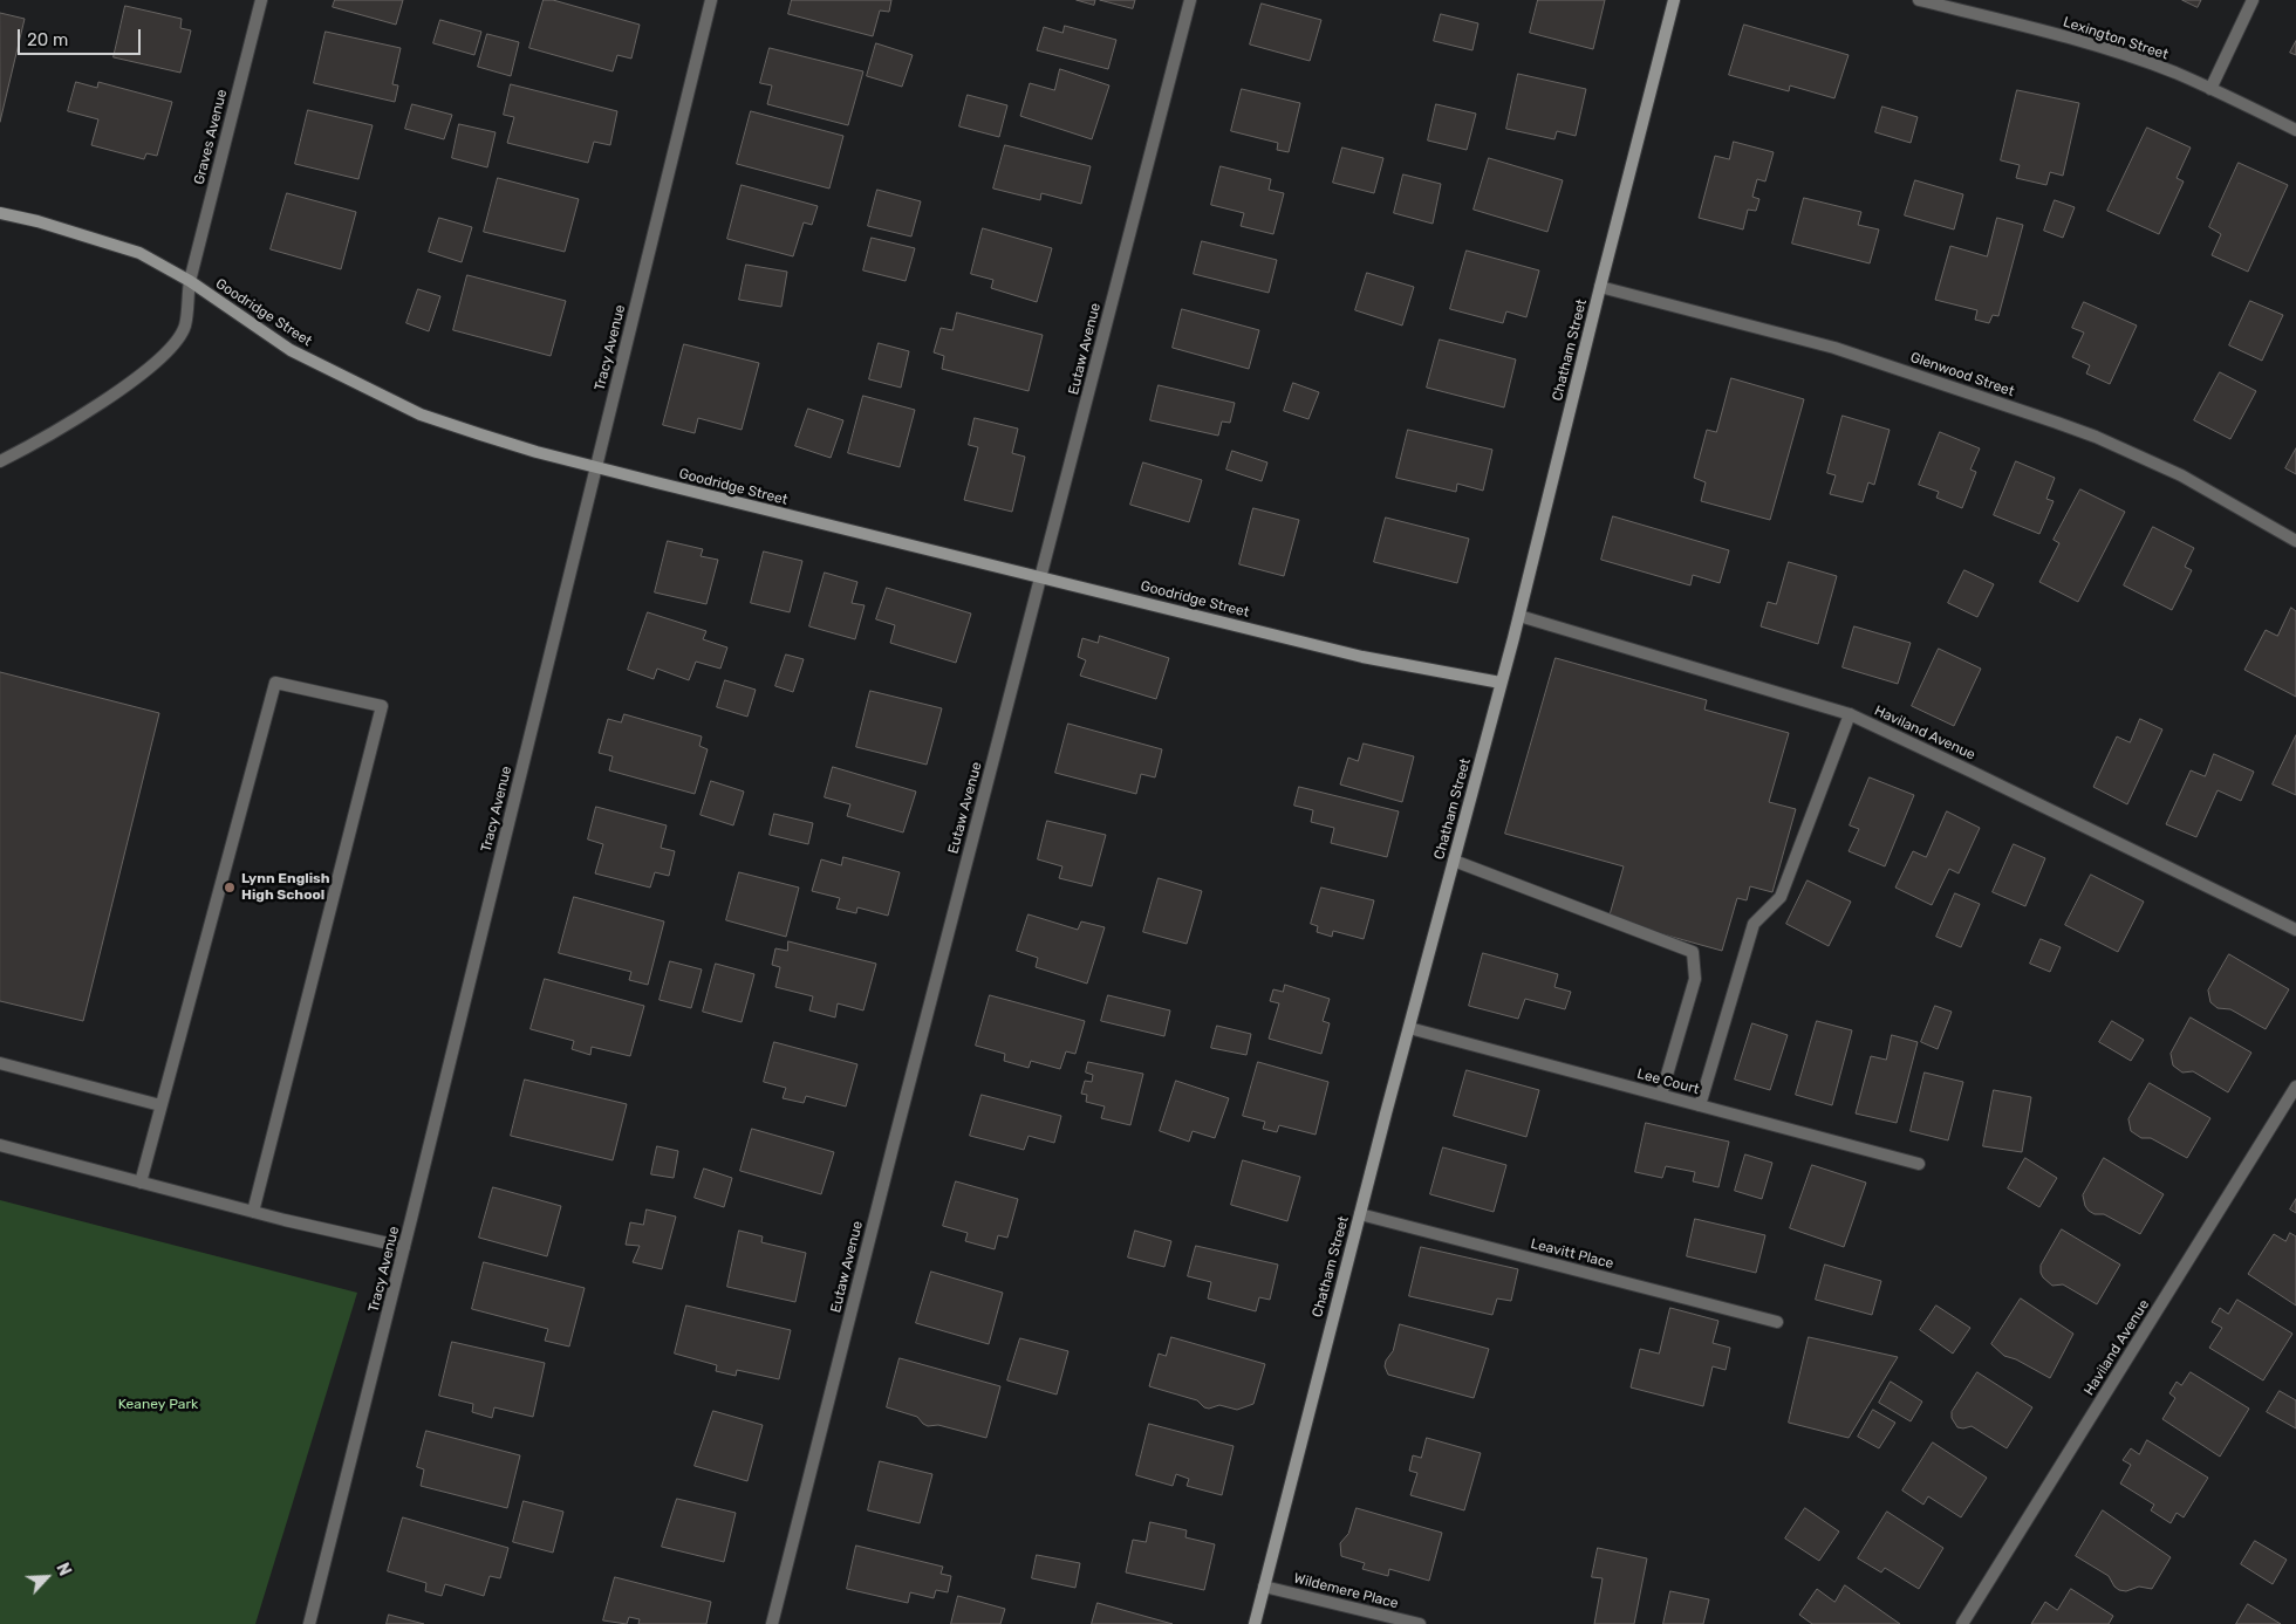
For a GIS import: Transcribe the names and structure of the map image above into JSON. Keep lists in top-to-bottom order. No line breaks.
{"streets":{"main road":["Goodridge Street","Chatham Street"],"street":["Lexington Street","Graves Avenue","Tracy Avenue","Eutaw Avenue","Glenwood Street","Haviland Avenue","Lee Court","Leavitt Place","Wildemere Place"]},"crossings":[["Graves Avenue","Goodridge Street"],["Goodridge Street","Tracy Avenue"],["Goodridge Street","Eutaw Avenue"],["Goodridge Street","Chatham Street"],["Chatham Street","Glenwood Street"],["Chatham Street","Haviland Avenue"],["Chatham Street","Lee Court"],["Chatham Street","Leavitt Place"],["Chatham Street","Wildemere Place"]],"parks":["Keaney Park"],"places":["Lynn English High School"],"scale_bar":"20 m","north":"top right"}
